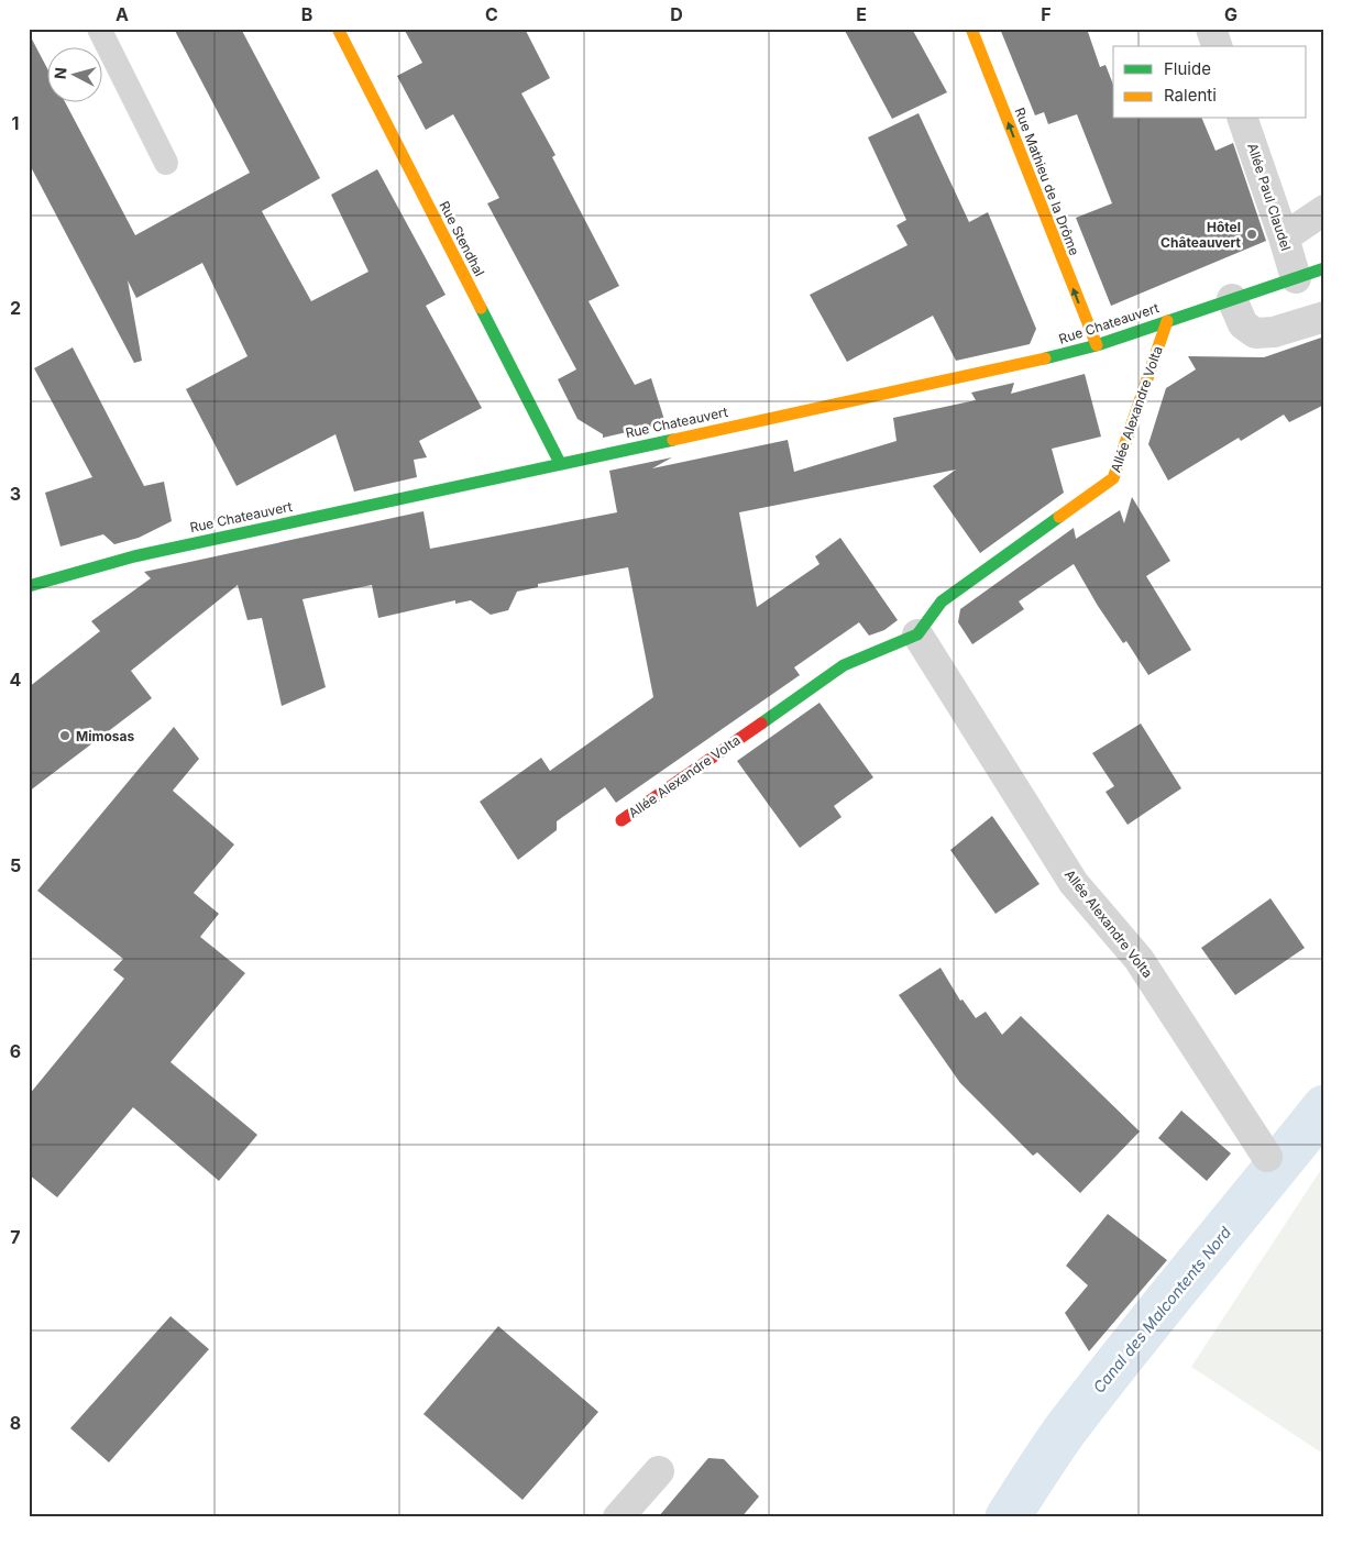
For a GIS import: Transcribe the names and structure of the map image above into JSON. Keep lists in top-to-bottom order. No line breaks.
{"streets":{"street":["Rue Mathieu de la Drôme","Allée Paul Claudel","Rue Stendhal","Rue Chateauvert","Allée Alexandre Volta"]},"crossings":[["Rue Mathieu de la Drôme","Rue Chateauvert"],["Allée Paul Claudel","Rue Chateauvert"],["Rue Stendhal","Rue Chateauvert"],["Rue Chateauvert","Allée Alexandre Volta"]],"one_way":["Rue Mathieu de la Drôme"],"water":["Canal des Malcontents Nord"],"places":["Hôtel Châteauvert","Mimosas"],"legend":["Fluide","Ralenti"],"north":"left","grid":{"columns":["A","B","C","D","E","F","G"],"rows":["1","2","3","4","5","6","7","8"]}}
